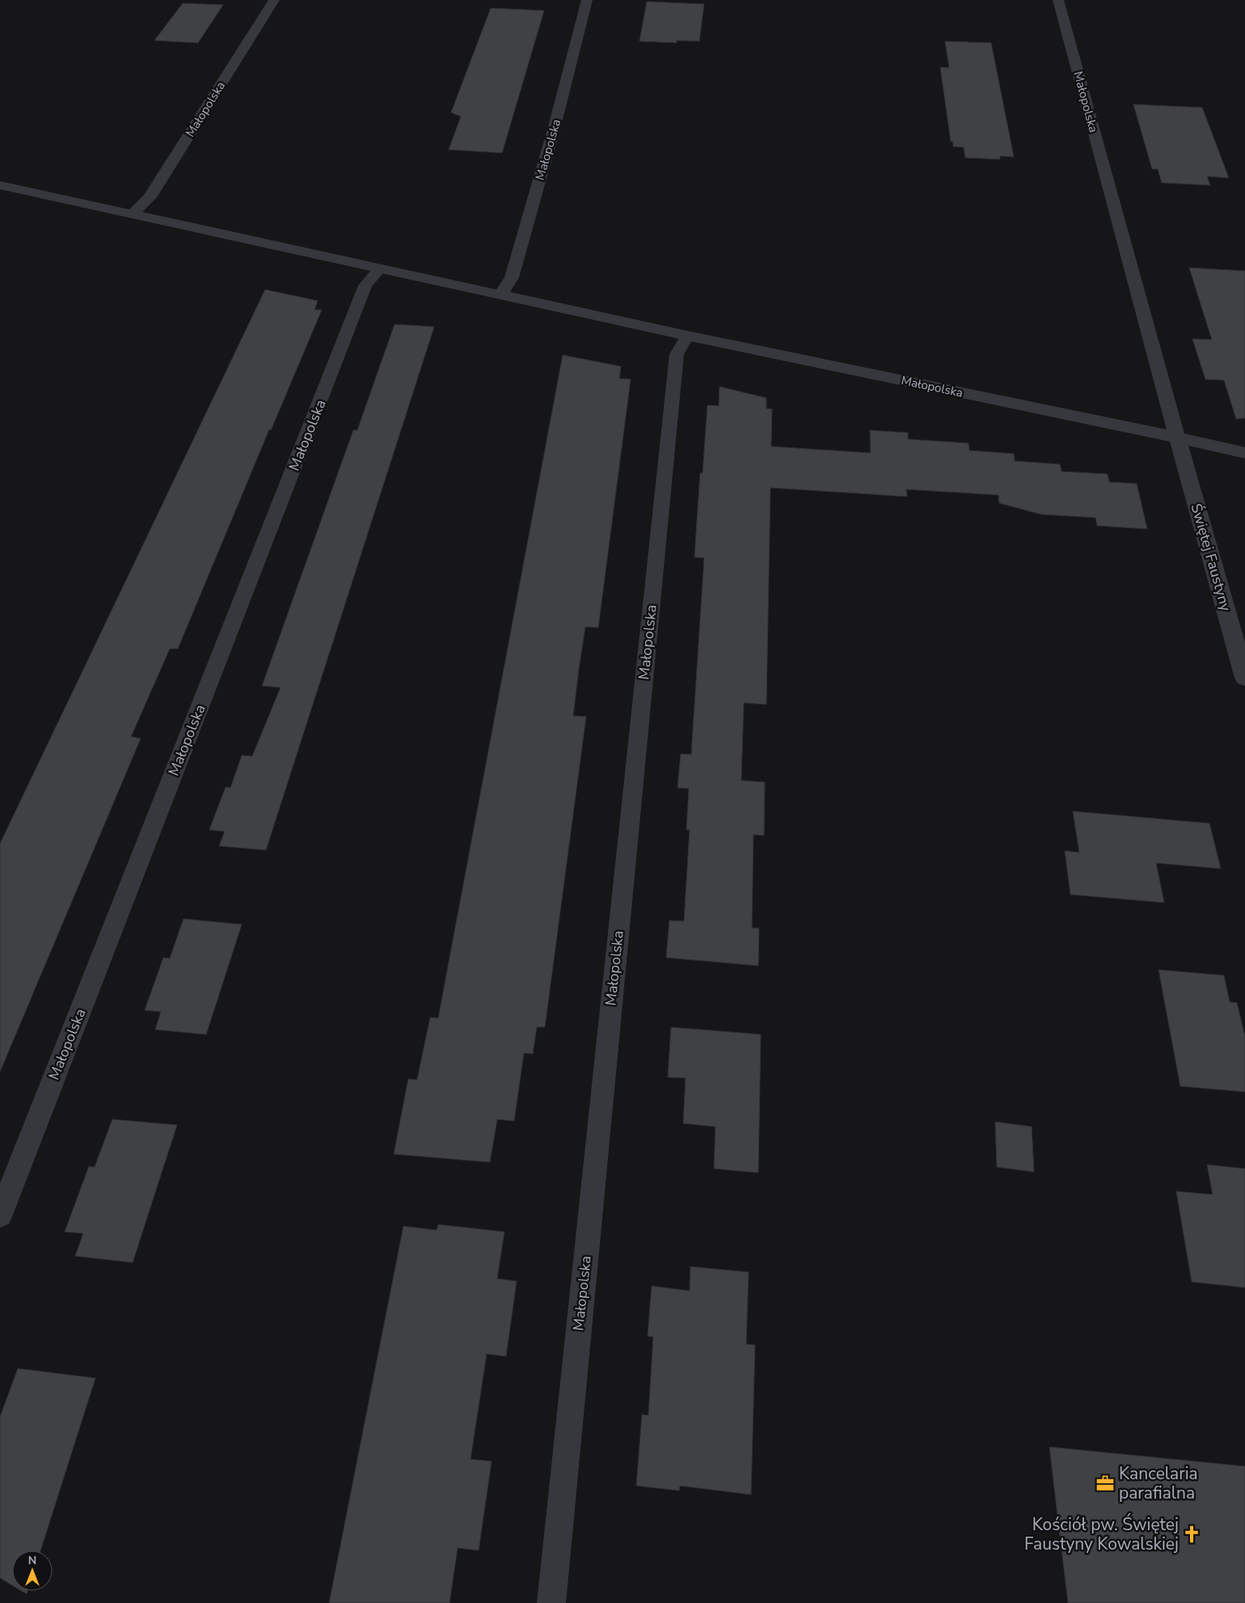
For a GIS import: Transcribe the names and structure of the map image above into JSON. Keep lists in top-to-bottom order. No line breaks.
{"streets":{"street":["Małopolska","Świętej Faustyny"]},"crossings":[["Małopolska","Świętej Faustyny"]],"places":{"office":["Kancelaria parafialna"],"church":["Kościół pw. Świętej Faustyny Kowalskiej"]},"north":"top"}
